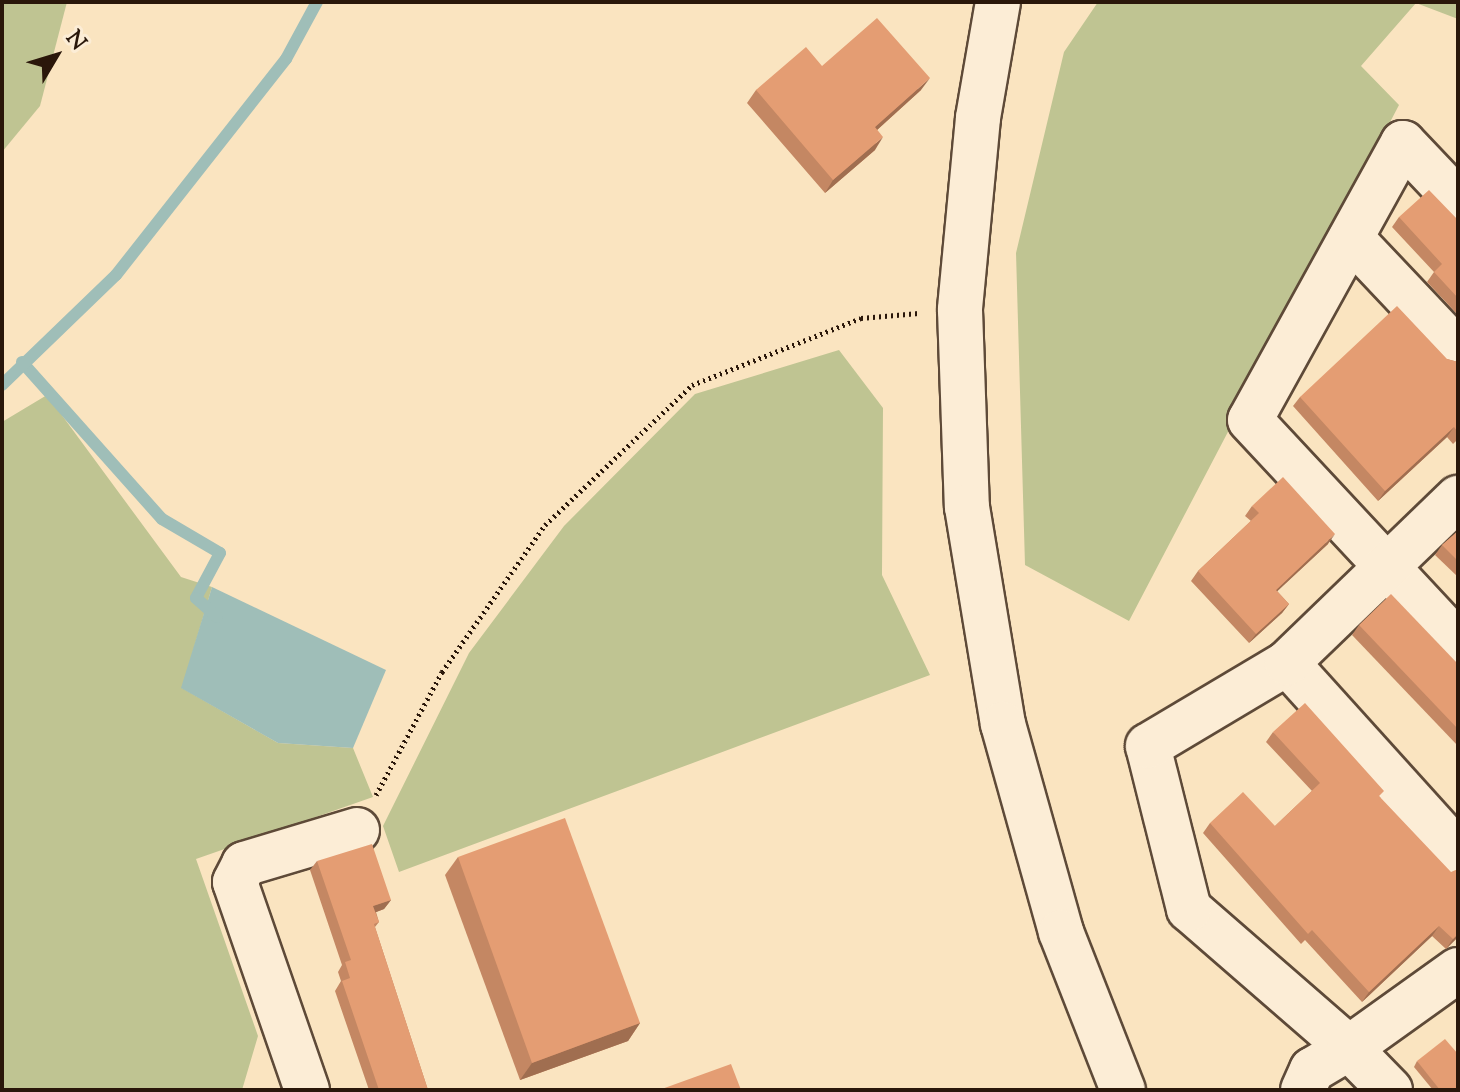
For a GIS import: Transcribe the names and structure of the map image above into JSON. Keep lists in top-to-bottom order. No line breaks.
{"north":"top right"}
